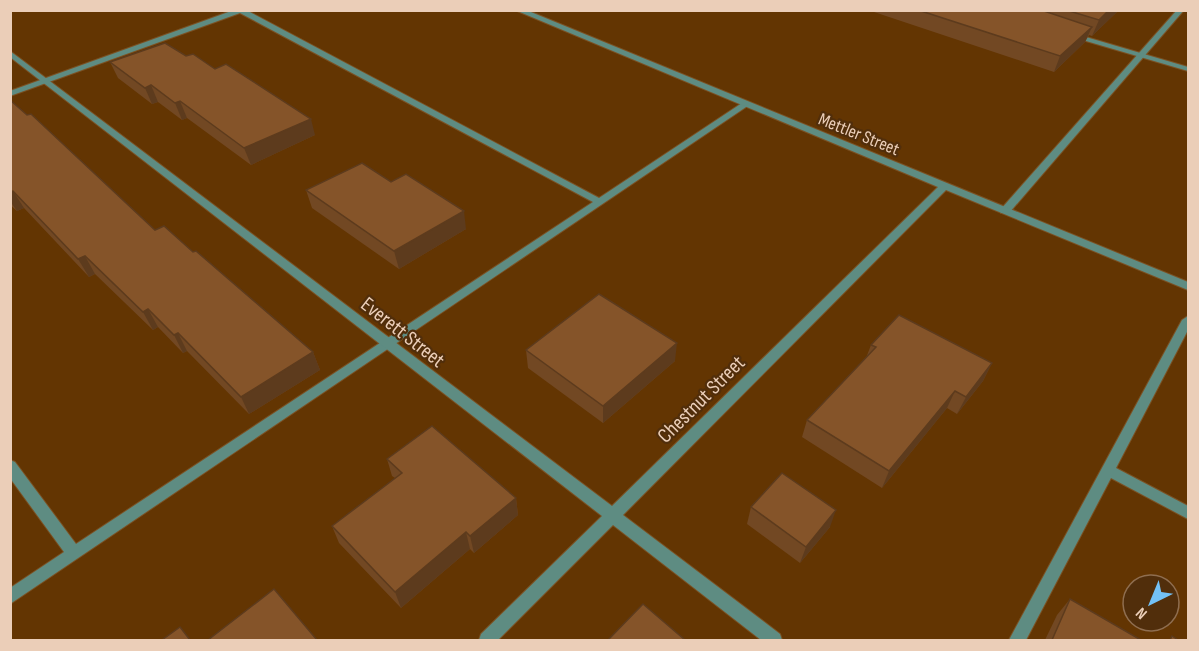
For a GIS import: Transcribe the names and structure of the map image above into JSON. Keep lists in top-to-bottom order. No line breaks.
{"streets":{"street":["Mettler Street","Everett Street","Chestnut Street"]},"crossings":[["Mettler Street","Chestnut Street"],["Everett Street","Chestnut Street"]],"north":"bottom left"}
